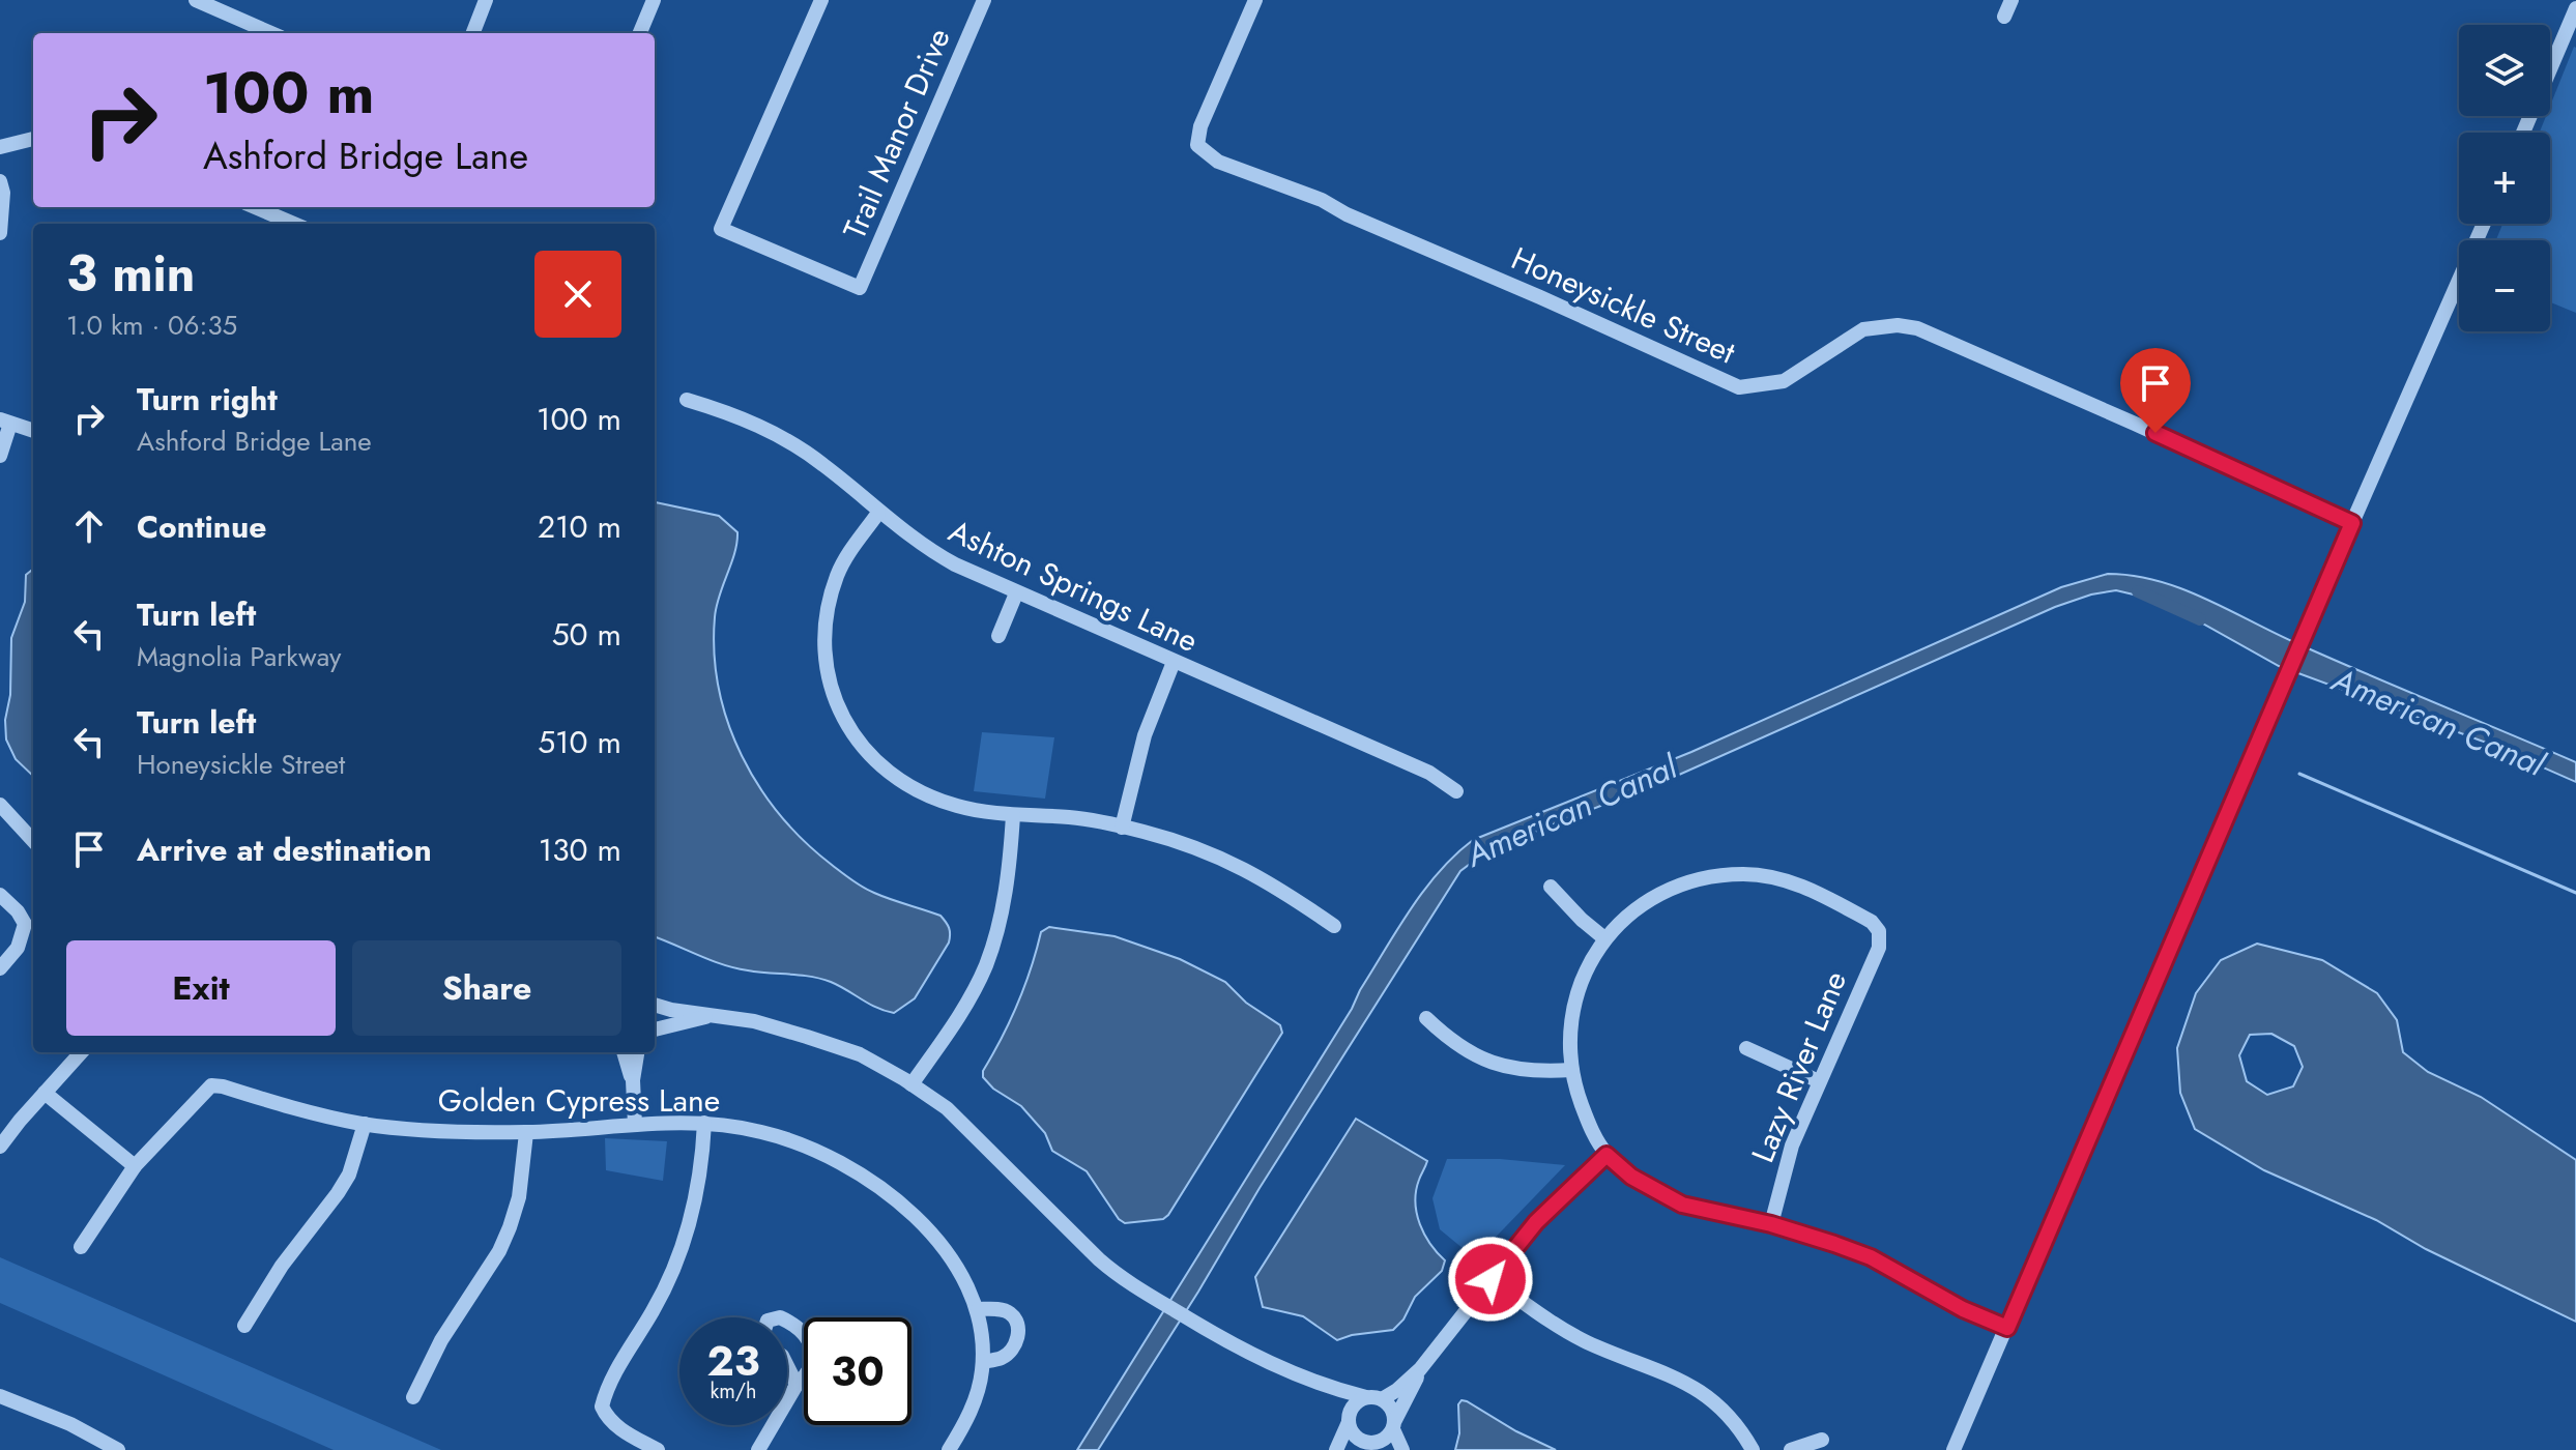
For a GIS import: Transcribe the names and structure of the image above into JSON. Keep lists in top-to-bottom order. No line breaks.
{"streets":{"street":["Trail Manor Drive","Honeysickle Street","Ashton Springs Lane","Lazy River Lane","Golden Cypress Lane"]},"water":["American Canal"],"page":{"map_buttons":["+","−"],"turn":["100 m","Ashford Bridge Lane"],"heading":["3 min","1.0 km · 06:35"],"list":[{"name":"Turn right","note":"Ashford Bridge Lane","value":"100 m"},{"name":"Continue","value":"210 m"},{"name":"Turn left","note":"Magnolia Parkway","value":"50 m"},{"name":"Turn left","note":"Honeysickle Street","value":"510 m"},{"name":"Arrive at destination","value":"130 m"}],"buttons":["Exit","Share"],"speed":"23 km/h","limit":"30"}}
